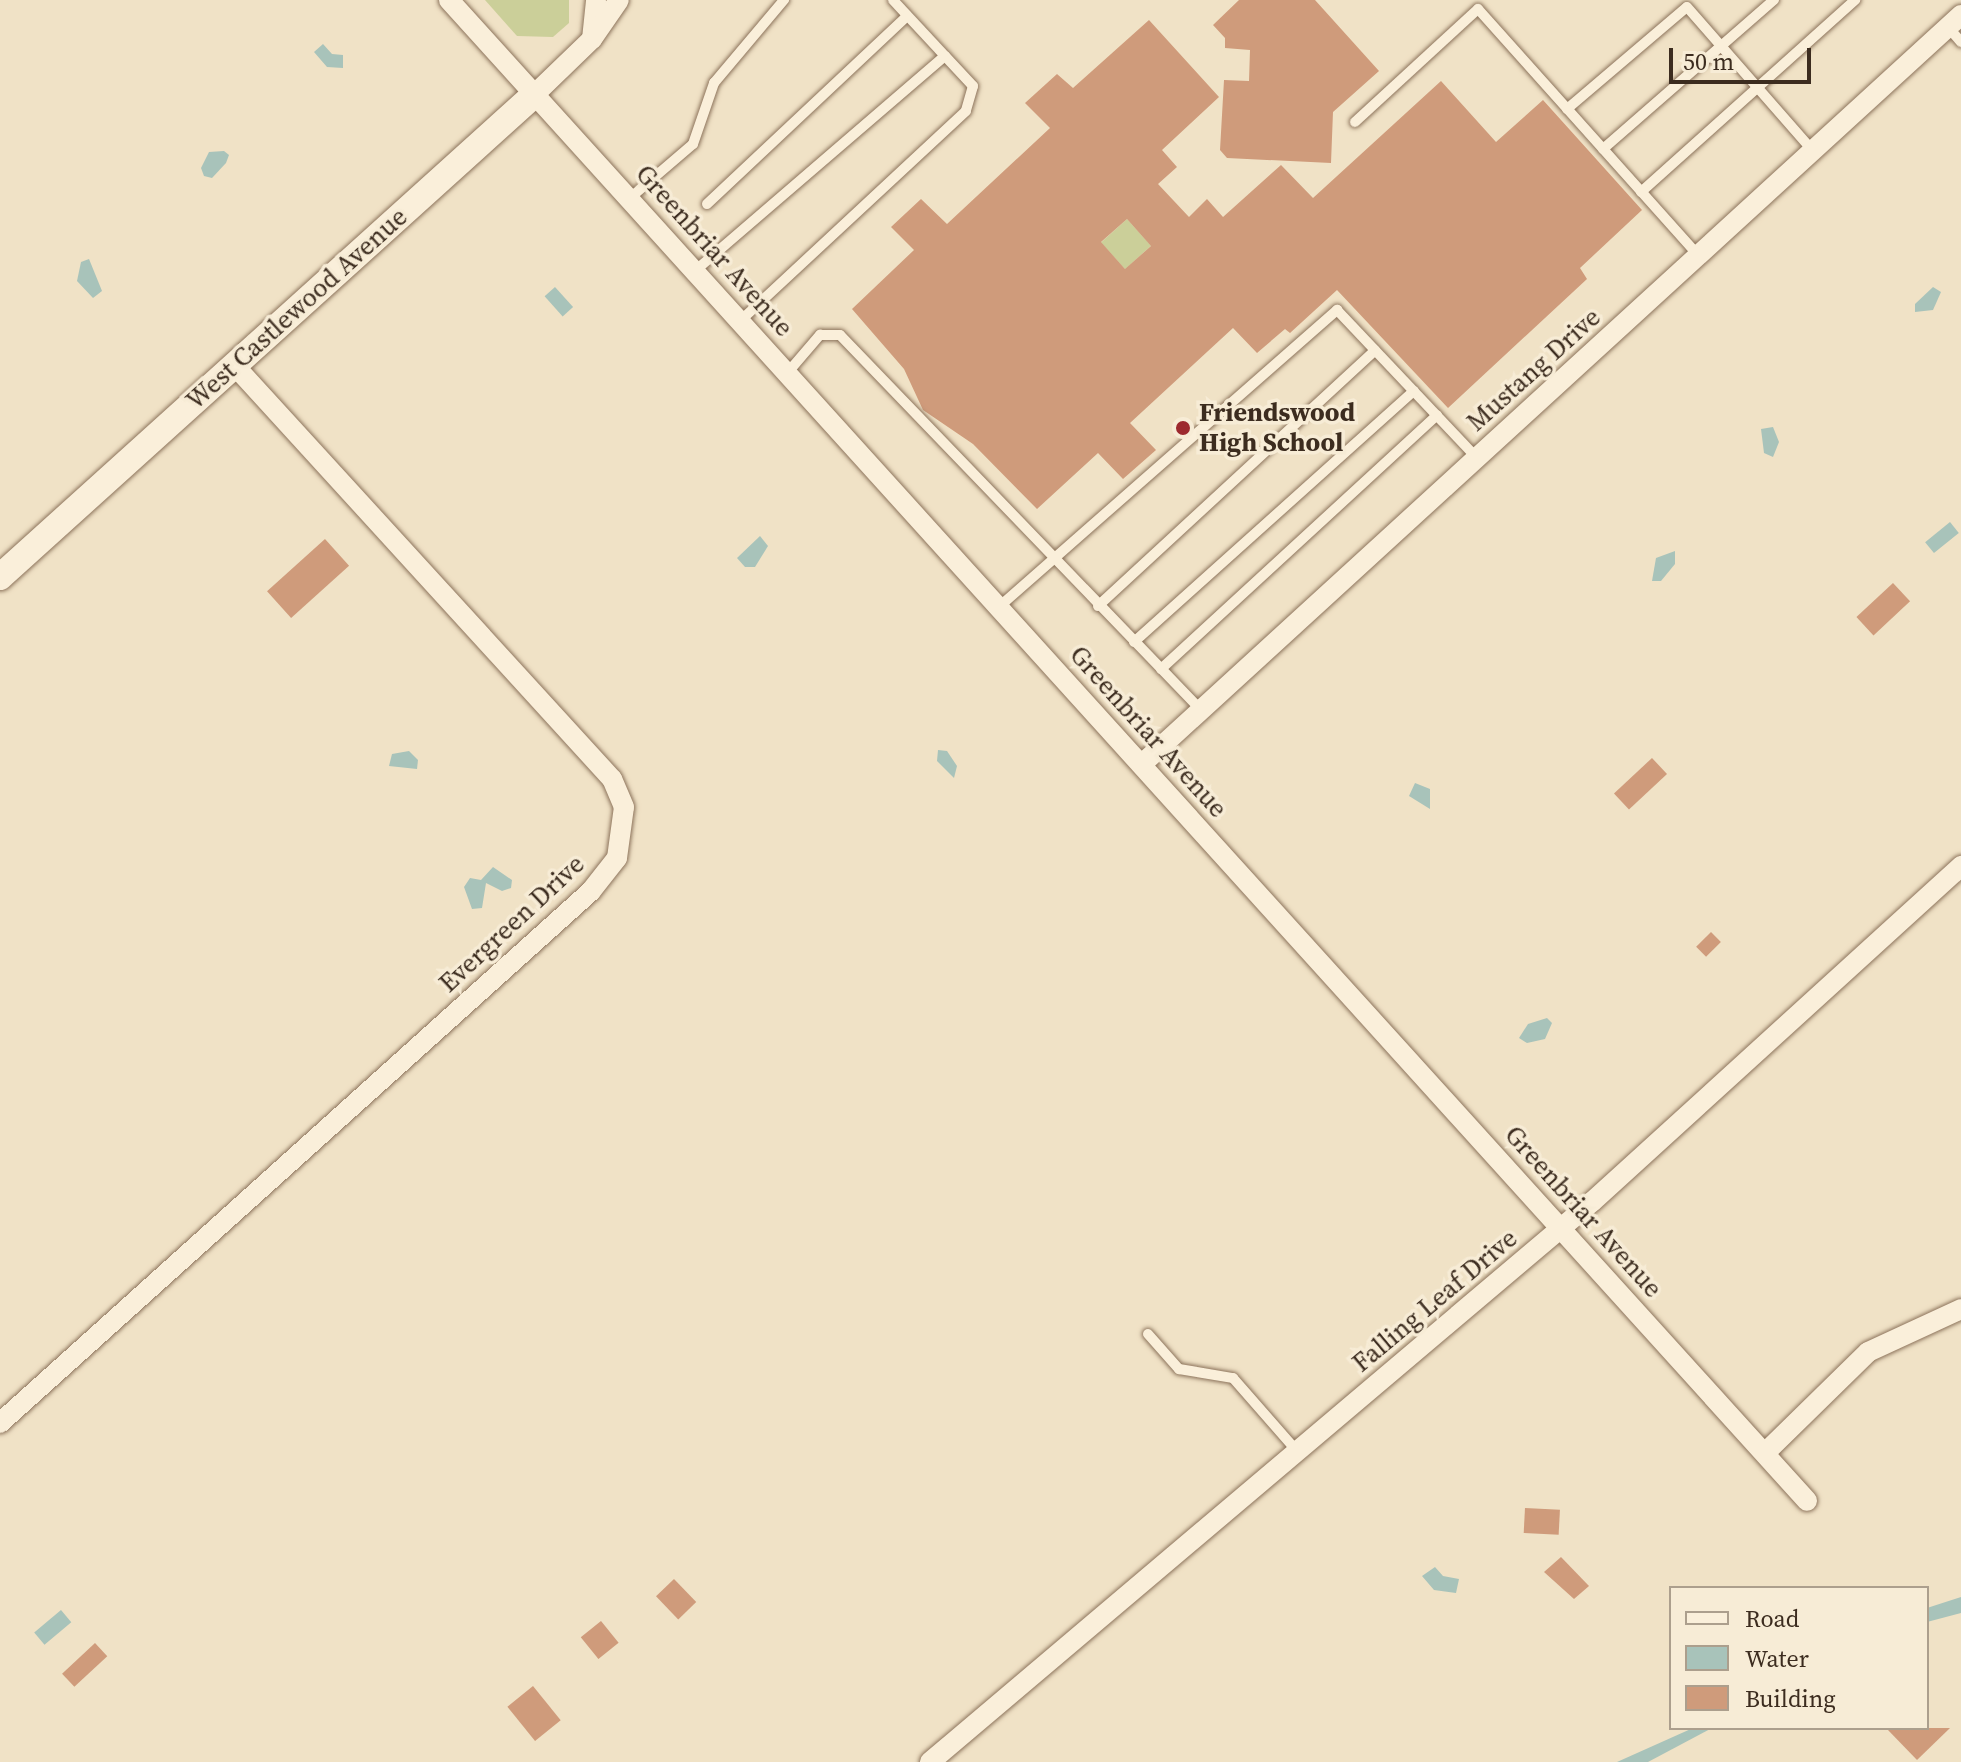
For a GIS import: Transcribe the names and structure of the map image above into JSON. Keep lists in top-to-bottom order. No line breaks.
{"streets":{"street":["Greenbriar Avenue","West Castlewood Avenue","Mustang Drive","Evergreen Drive","Falling Leaf Drive"]},"crossings":[["Greenbriar Avenue","West Castlewood Avenue"],["Greenbriar Avenue","Mustang Drive"],["Greenbriar Avenue","Falling Leaf Drive"],["West Castlewood Avenue","Evergreen Drive"]],"places":["Friendswood High School"],"legend":["Road","Water","Building"],"scale_bar":"50 m"}
